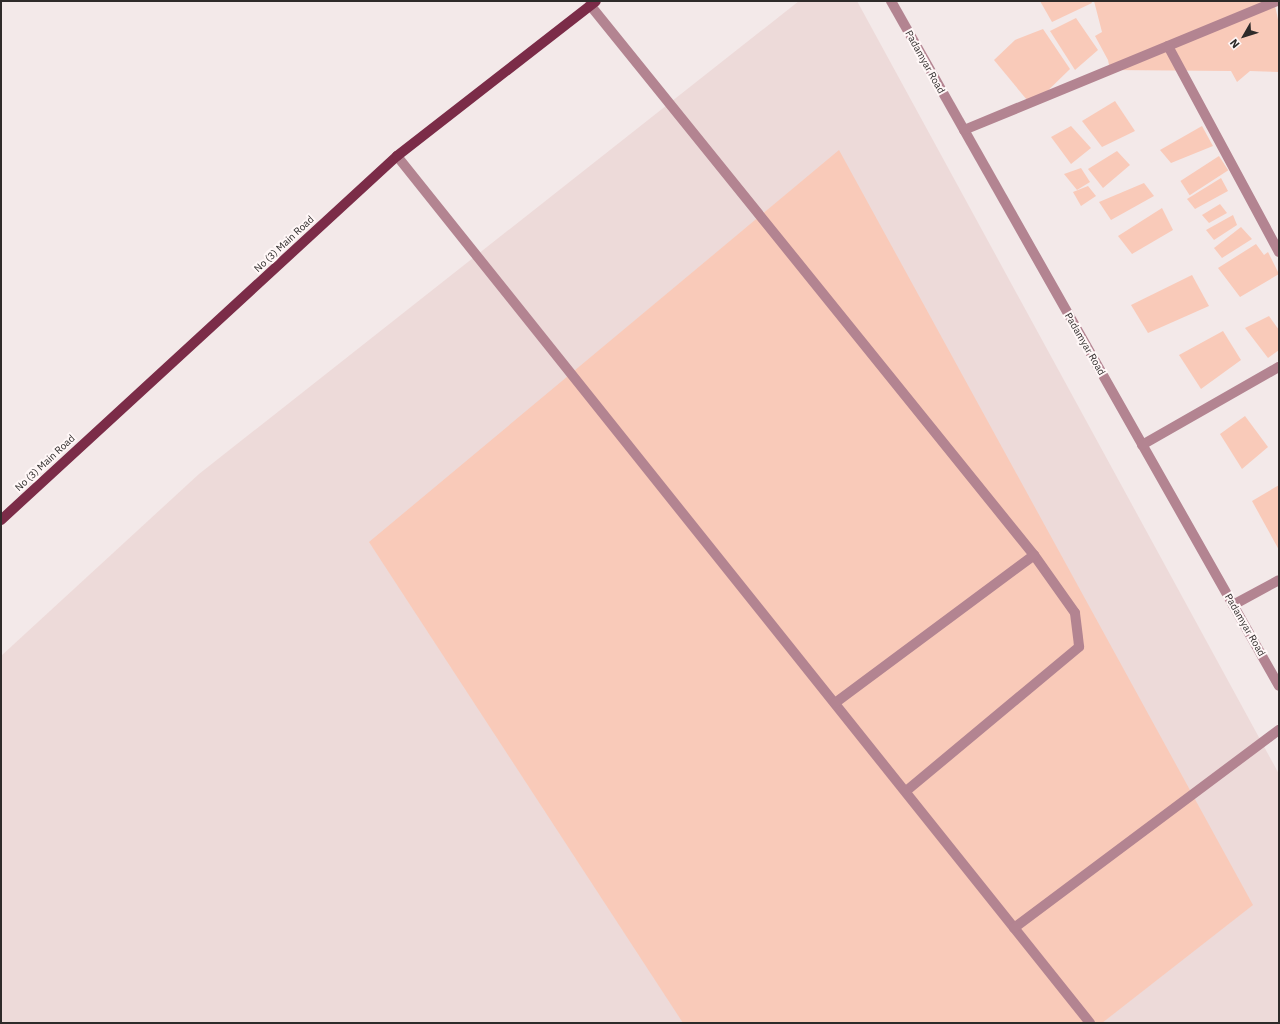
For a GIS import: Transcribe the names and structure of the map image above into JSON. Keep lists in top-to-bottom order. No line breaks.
{"streets":{"main road":["No (3) Main Road"],"street":["Padamyar Road"]},"north":"bottom left"}
